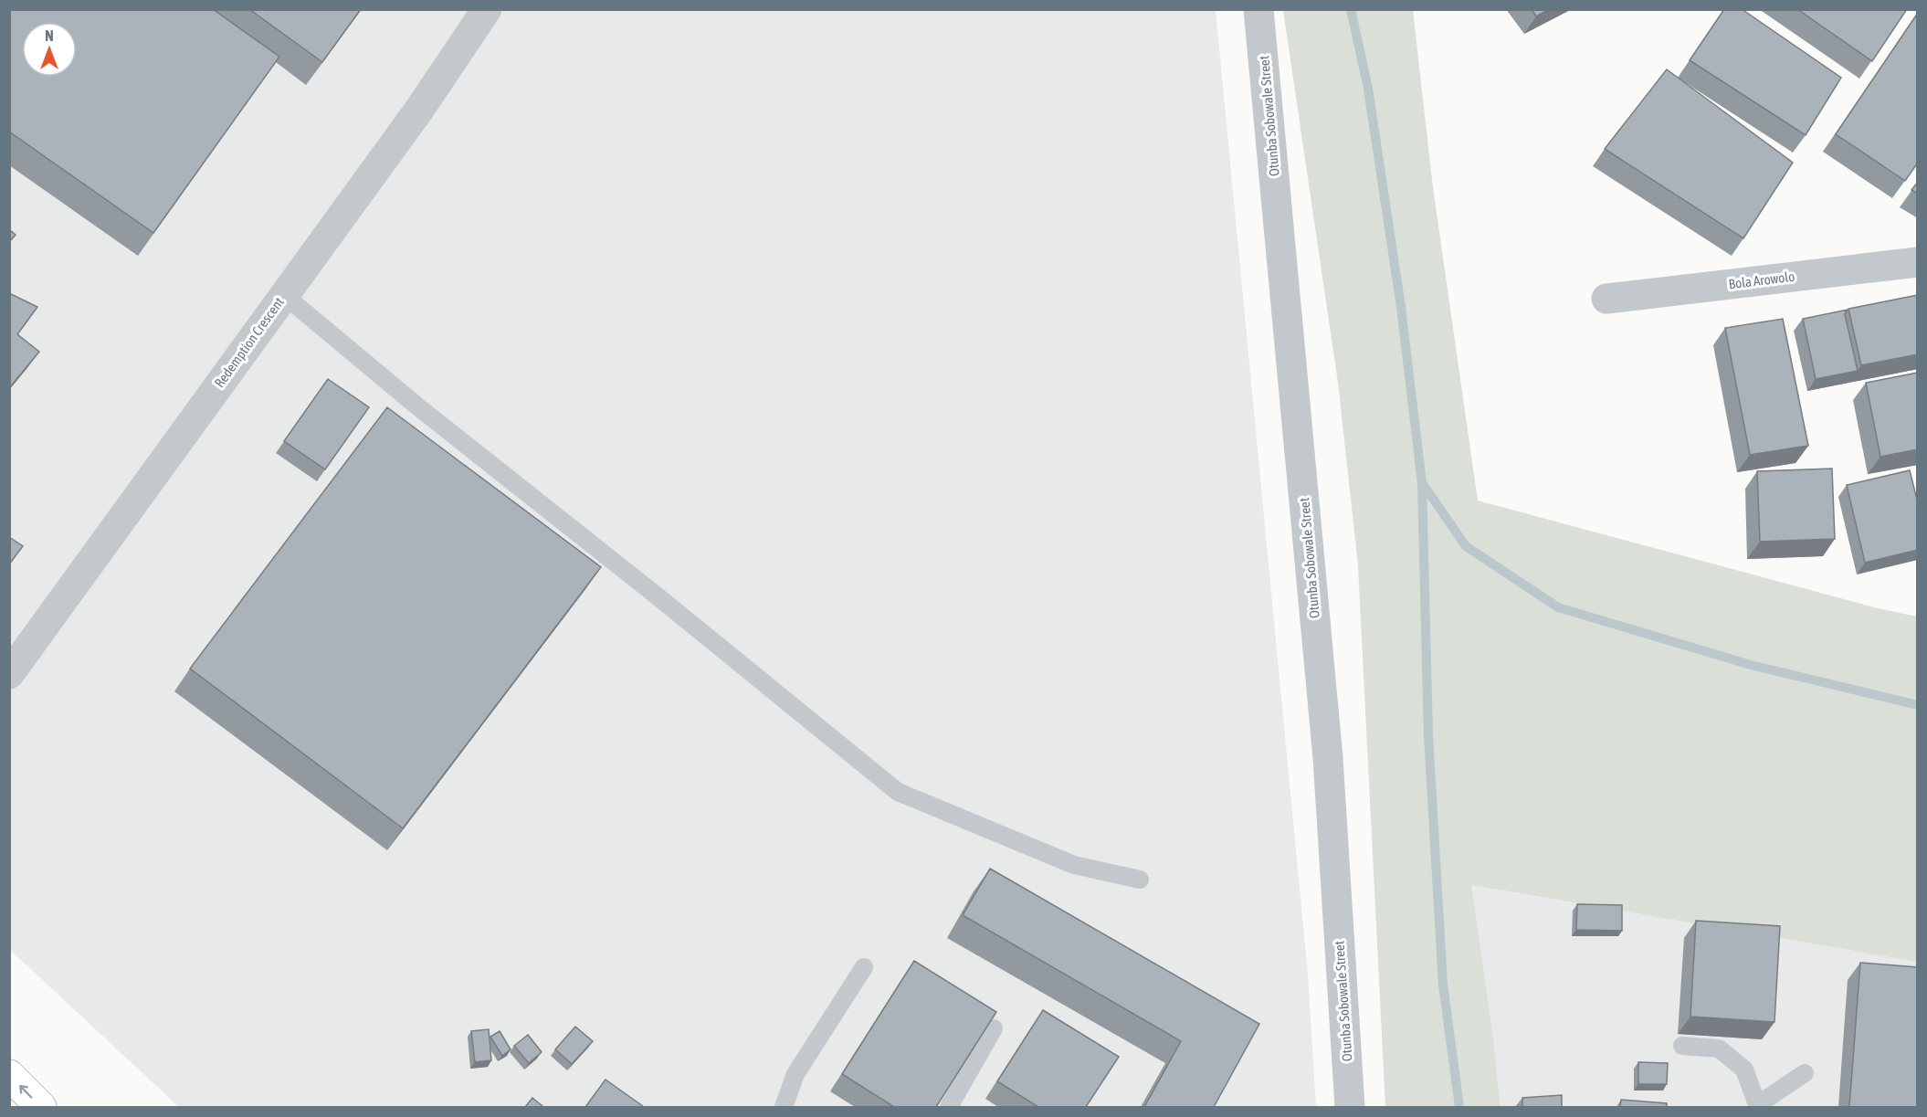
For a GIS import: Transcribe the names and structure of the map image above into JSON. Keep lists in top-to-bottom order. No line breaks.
{"streets":{"street":["Otunba Sobowale Street","Bola Arowolo","Redemption Crescent"]},"north":"top"}
